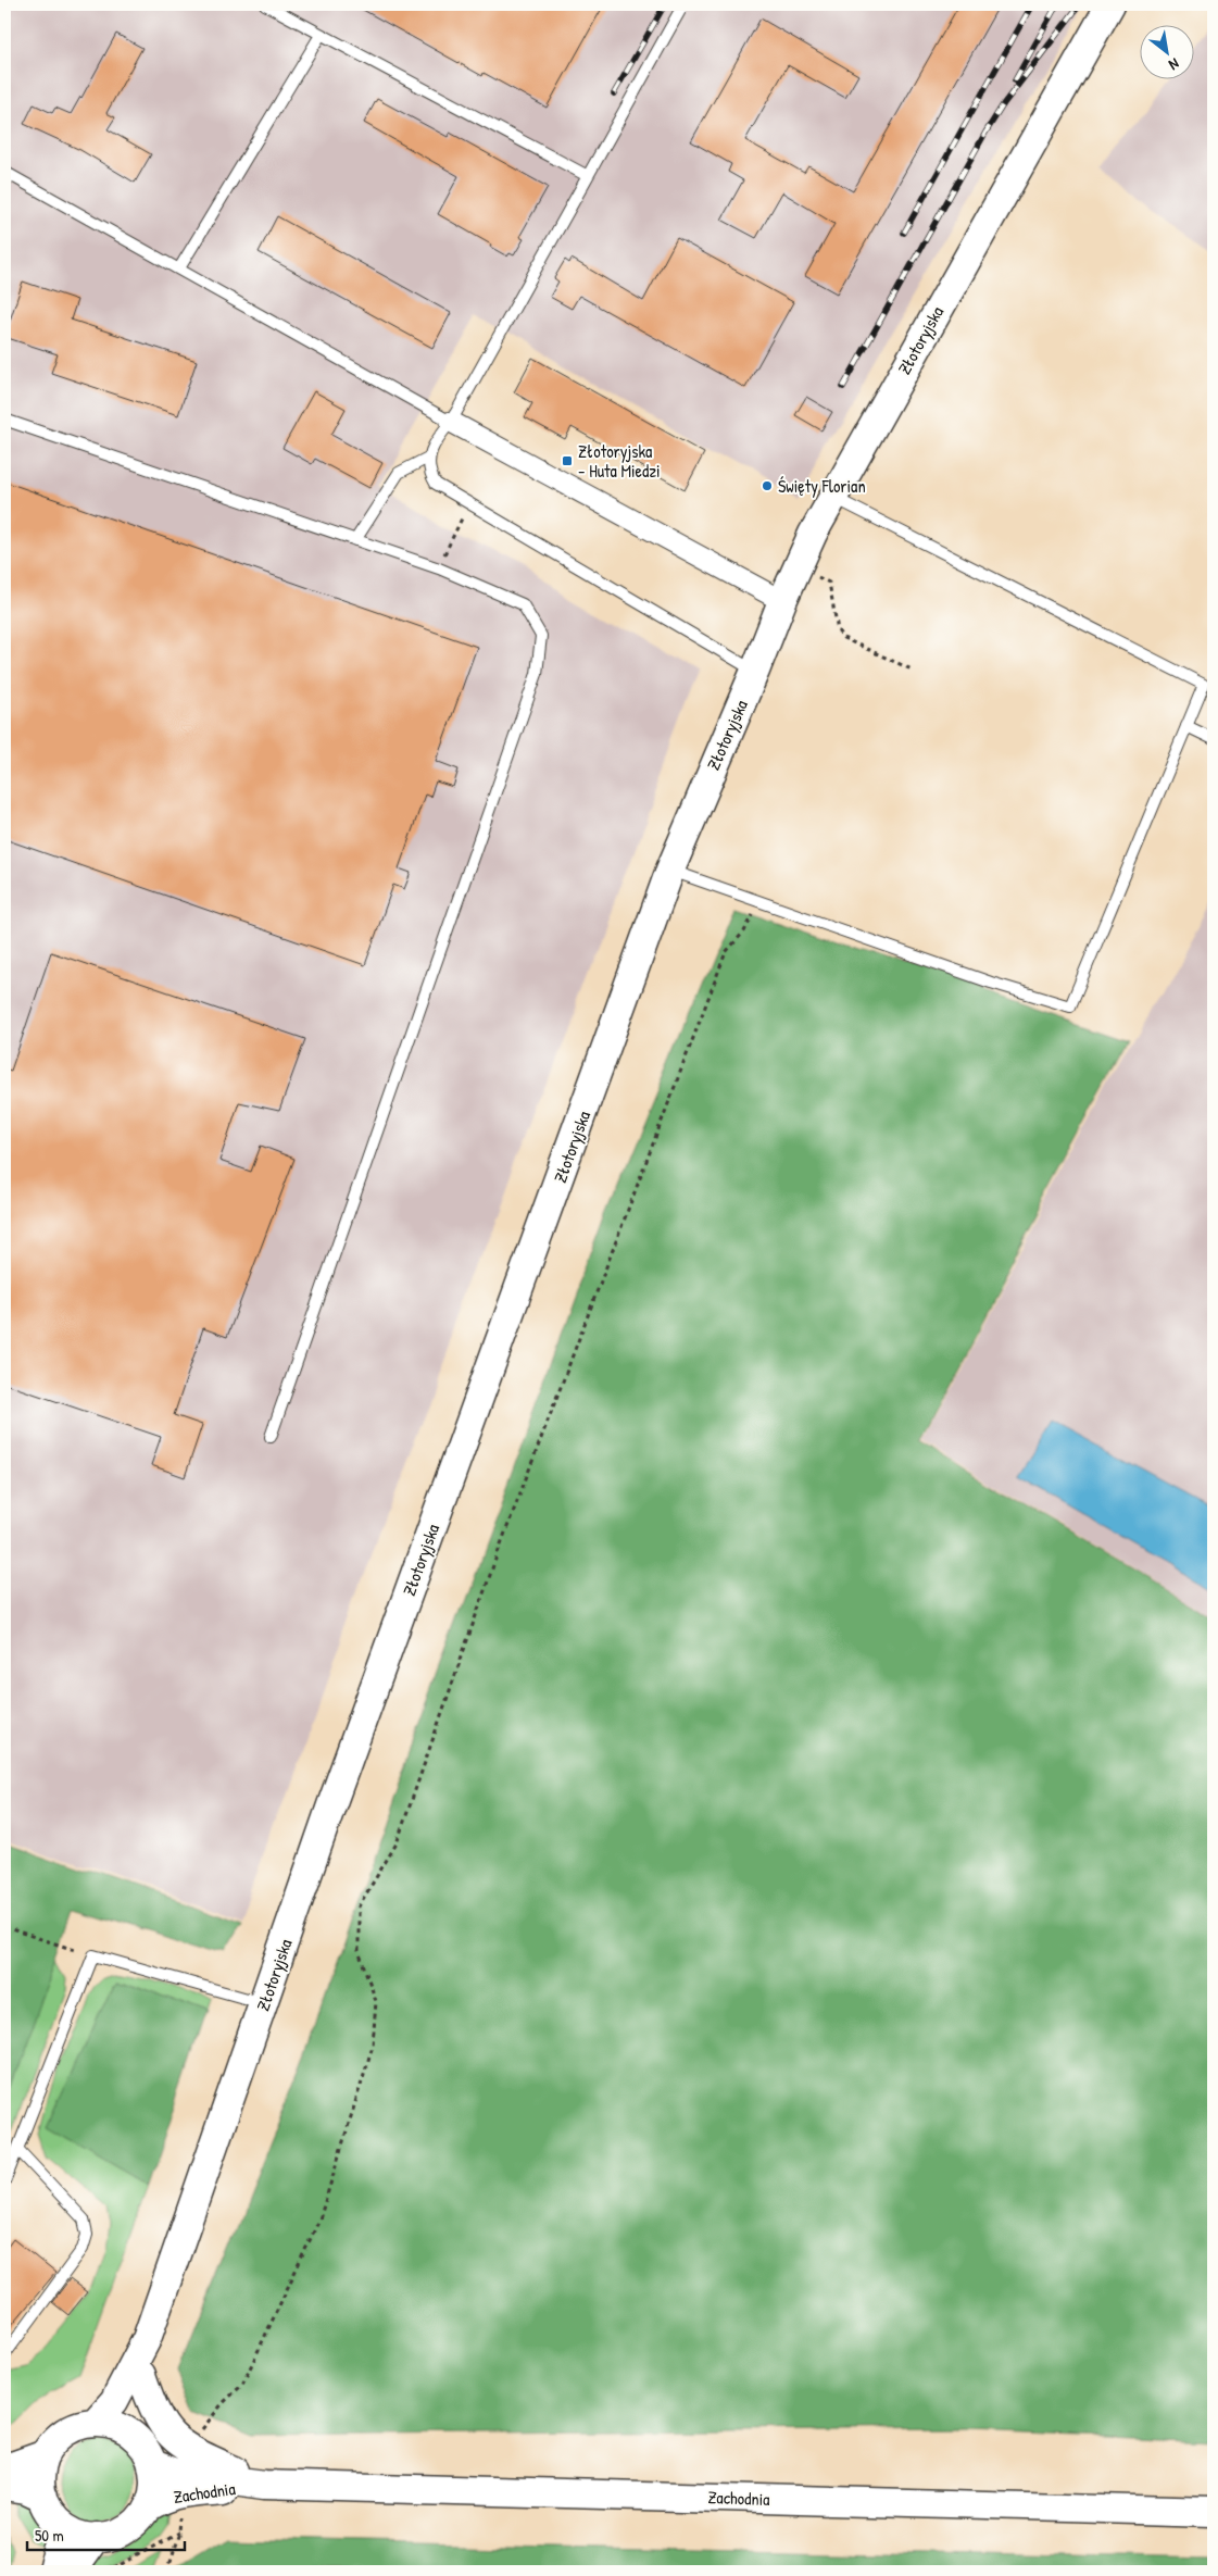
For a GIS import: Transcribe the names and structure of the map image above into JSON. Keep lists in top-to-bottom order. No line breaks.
{"streets":{"main road":["Złotoryjska","Zachodnia"]},"crossings":[["Złotoryjska","Zachodnia"]],"places":{"transit":["Złotoryjska - Huta Miedzi"],"other":["Święty Florian"]},"scale_bar":"50 m","north":"bottom right"}
